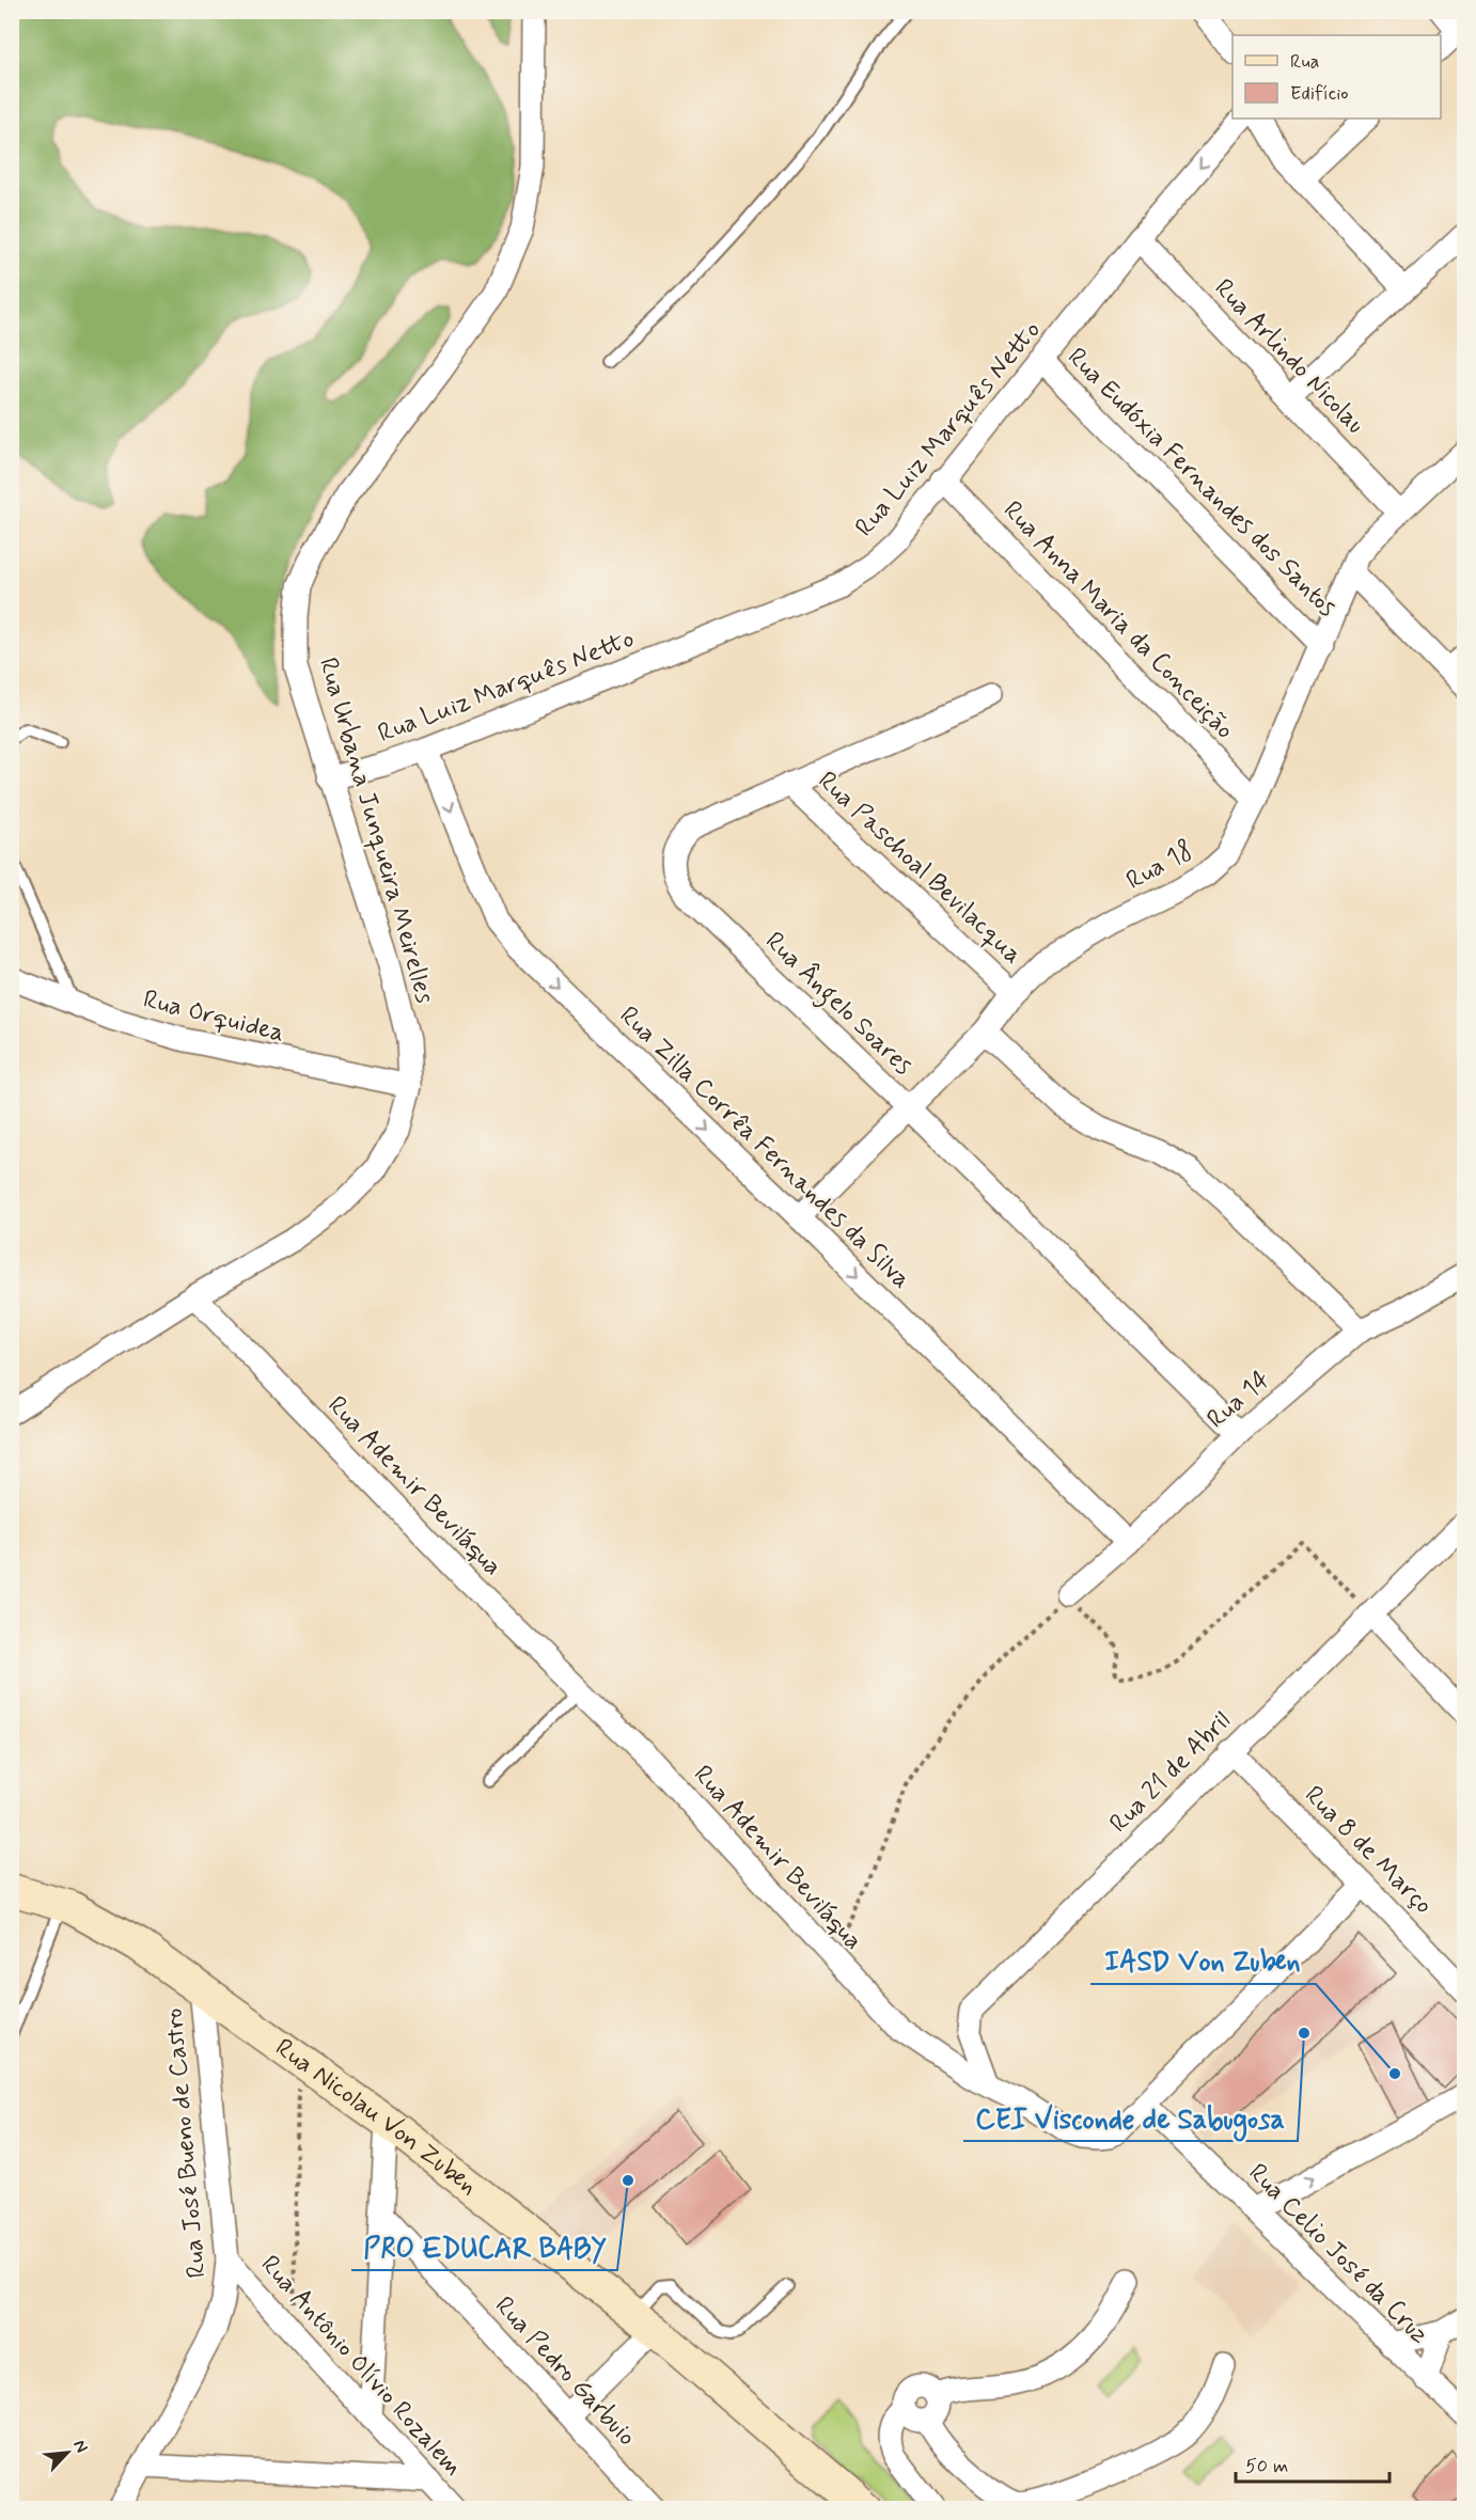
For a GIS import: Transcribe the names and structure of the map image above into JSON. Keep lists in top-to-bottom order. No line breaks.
{"streets":{"street":["Rua Arlindo Nicolau","Rua Luiz Marquês Netto","Rua Eudóxia Fernandes dos Santos","Rua Anna Maria da Conceição","Rua Urbana Junqueira Meirelles","Rua 18","Rua Paschoal Bevilacqua","Rua Ângelo Soares","Rua Orquidea","Rua Zilla Corrêa Fernandes da Silva","Rua 14","Rua Ademir Beviláqua","Rua 21 de Abril","Rua 8 de Março","Rua Nicolau Von Zuben","Rua José Bueno de Castro","Rua Celio José da Cruz","Rua Antônio Olívio Rozalem","Rua Pedro Garbuio"]},"crossings":[["Rua Arlindo Nicolau","Rua Luiz Marquês Netto"],["Rua Arlindo Nicolau","Rua 18"],["Rua Luiz Marquês Netto","Rua Eudóxia Fernandes dos Santos"],["Rua Luiz Marquês Netto","Rua Anna Maria da Conceição"],["Rua Luiz Marquês Netto","Rua Urbana Junqueira Meirelles"],["Rua Luiz Marquês Netto","Rua Zilla Corrêa Fernandes da Silva"],["Rua Eudóxia Fernandes dos Santos","Rua 18"],["Rua Anna Maria da Conceição","Rua 18"],["Rua Urbana Junqueira Meirelles","Rua Orquidea"],["Rua Urbana Junqueira Meirelles","Rua Ademir Beviláqua"],["Rua 18","Rua Paschoal Bevilacqua"],["Rua 18","Rua Ângelo Soares"],["Rua 18","Rua Zilla Corrêa Fernandes da Silva"],["Rua Paschoal Bevilacqua","Rua Ângelo Soares"],["Rua Ângelo Soares","Rua 14"],["Rua Zilla Corrêa Fernandes da Silva","Rua 14"],["Rua Ademir Beviláqua","Rua 21 de Abril"],["Rua Ademir Beviláqua","Rua 8 de Março"],["Rua Ademir Beviláqua","Rua Celio José da Cruz"],["Rua 21 de Abril","Rua 8 de Março"],["Rua Nicolau Von Zuben","Rua José Bueno de Castro"],["Rua José Bueno de Castro","Rua Antônio Olívio Rozalem"]],"one_way":["Rua Zilla Corrêa Fernandes da Silva"],"places":["CEI Visconde de Sabugosa","IASD Von Zuben","PRO EDUCAR BABY"],"legend":["Rua","Edifício"],"scale_bar":"50 m","north":"top right"}
